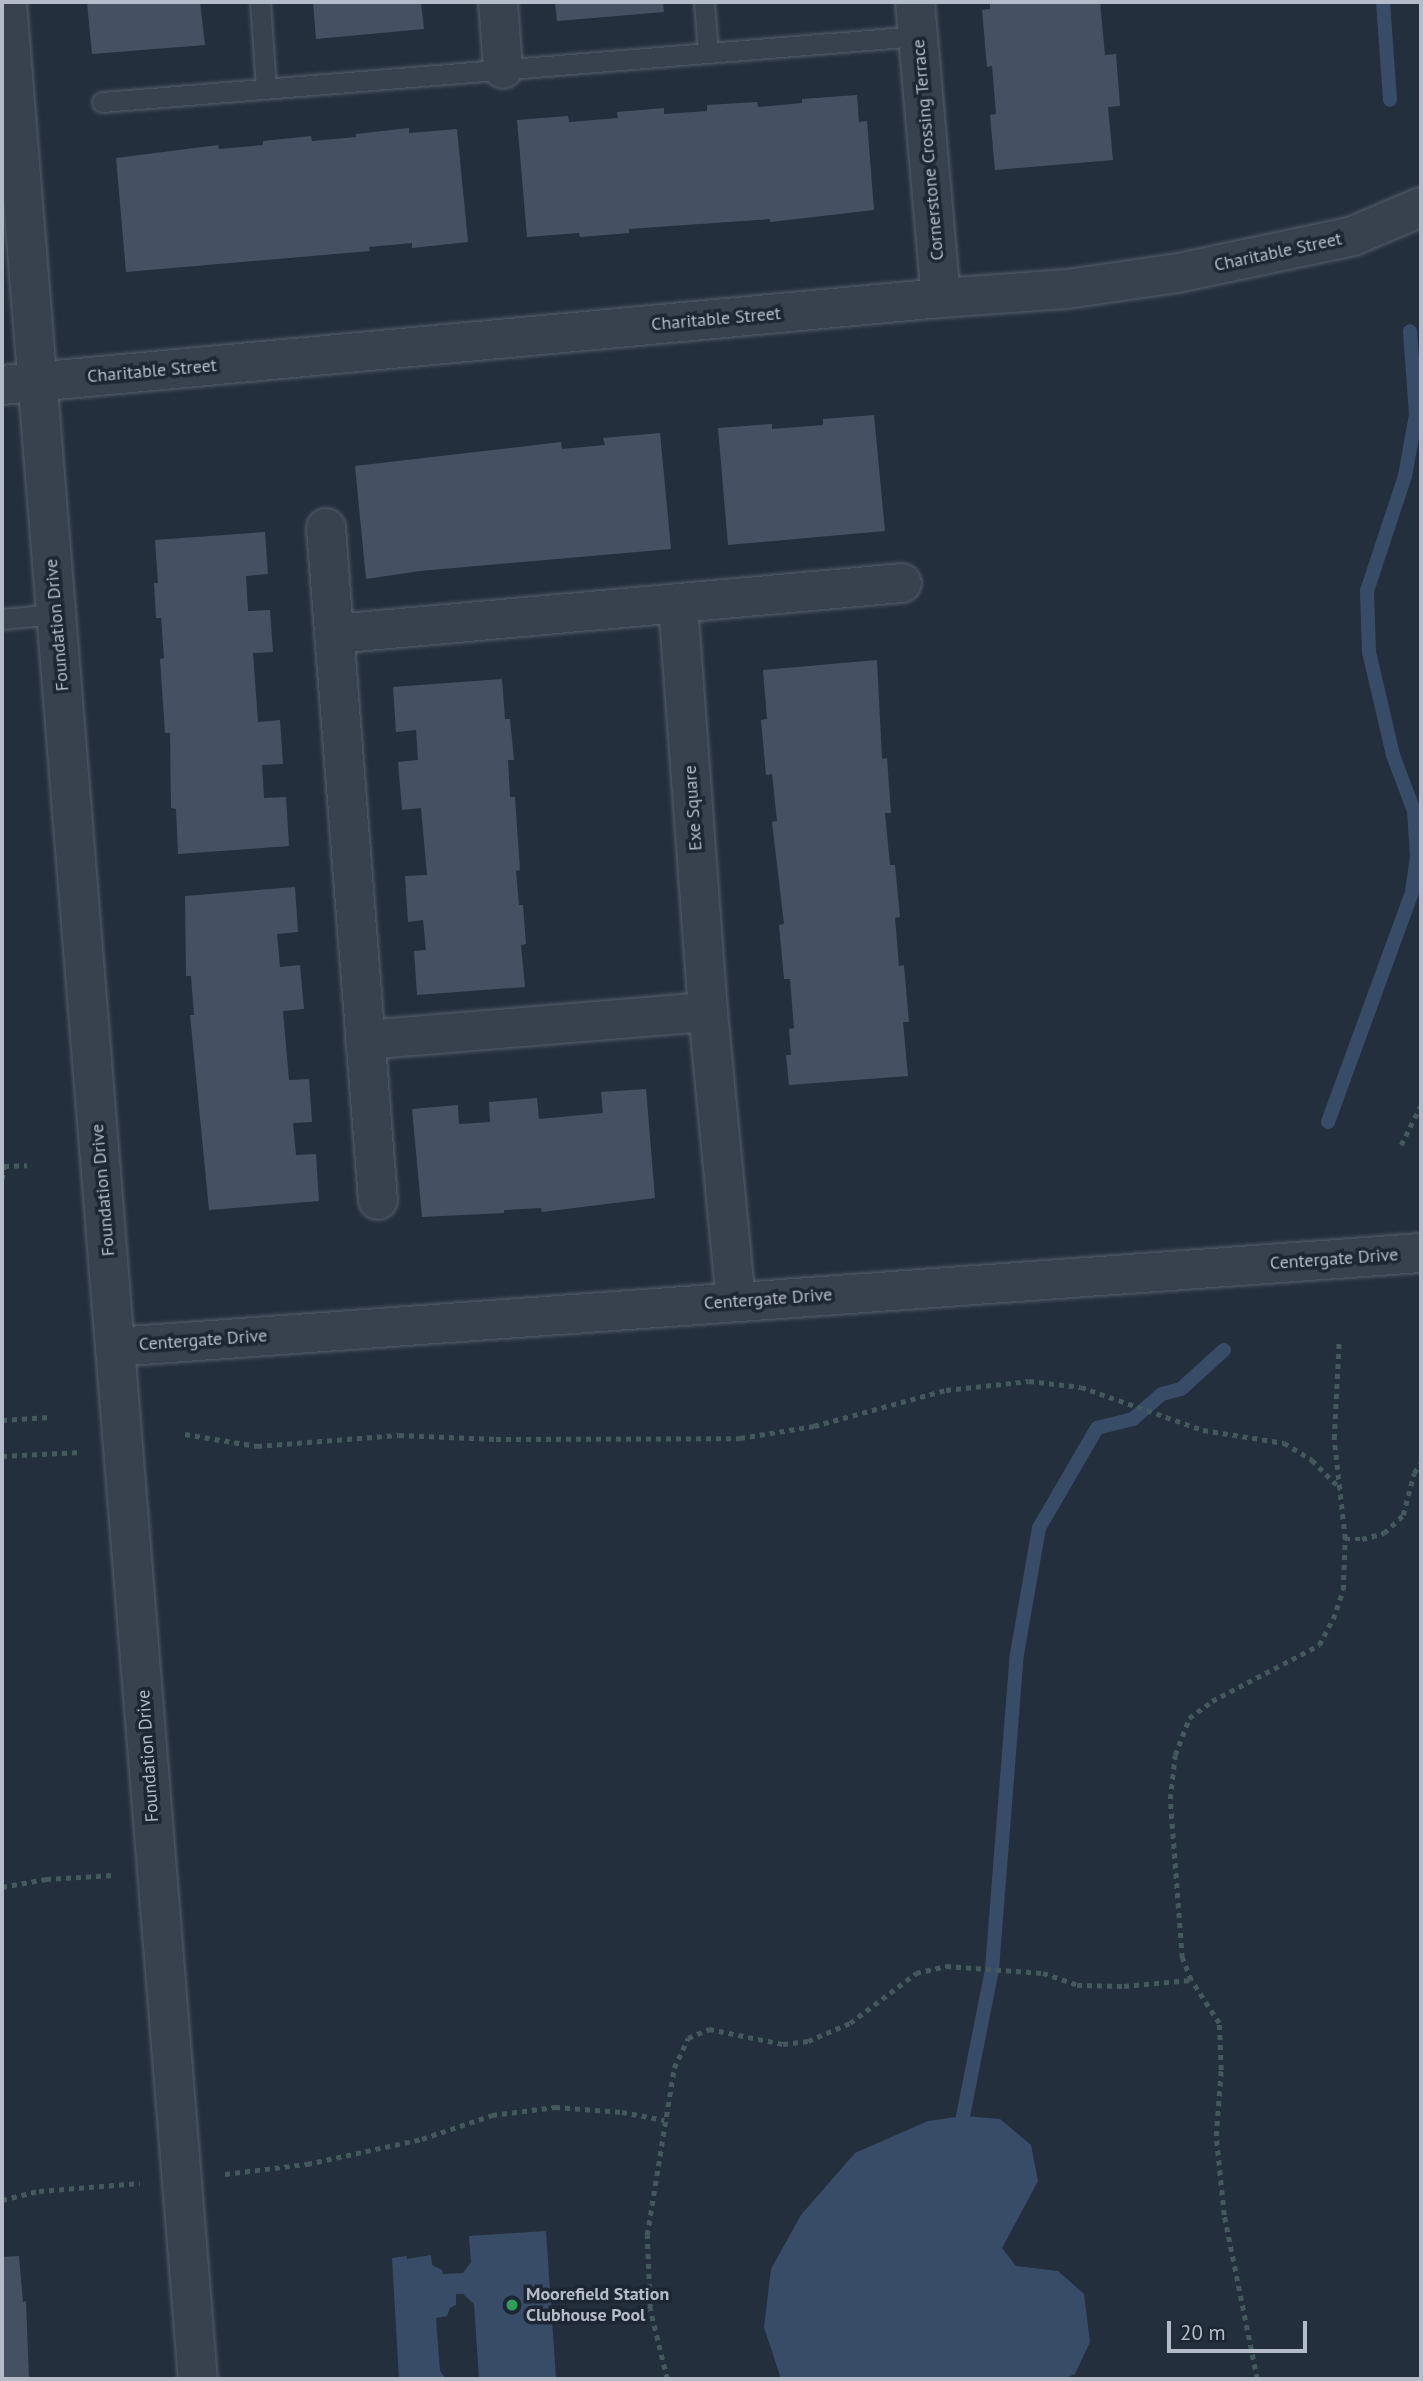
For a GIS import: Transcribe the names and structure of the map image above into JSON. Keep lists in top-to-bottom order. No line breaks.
{"streets":{"street":["Cornerstone Crossing Terrace","Charitable Street","Foundation Drive","Exe Square","Centergate Drive"]},"crossings":[["Cornerstone Crossing Terrace","Charitable Street"],["Charitable Street","Foundation Drive"],["Foundation Drive","Centergate Drive"],["Exe Square","Centergate Drive"]],"places":["Moorefield Station Clubhouse Pool"],"scale_bar":"20 m"}
